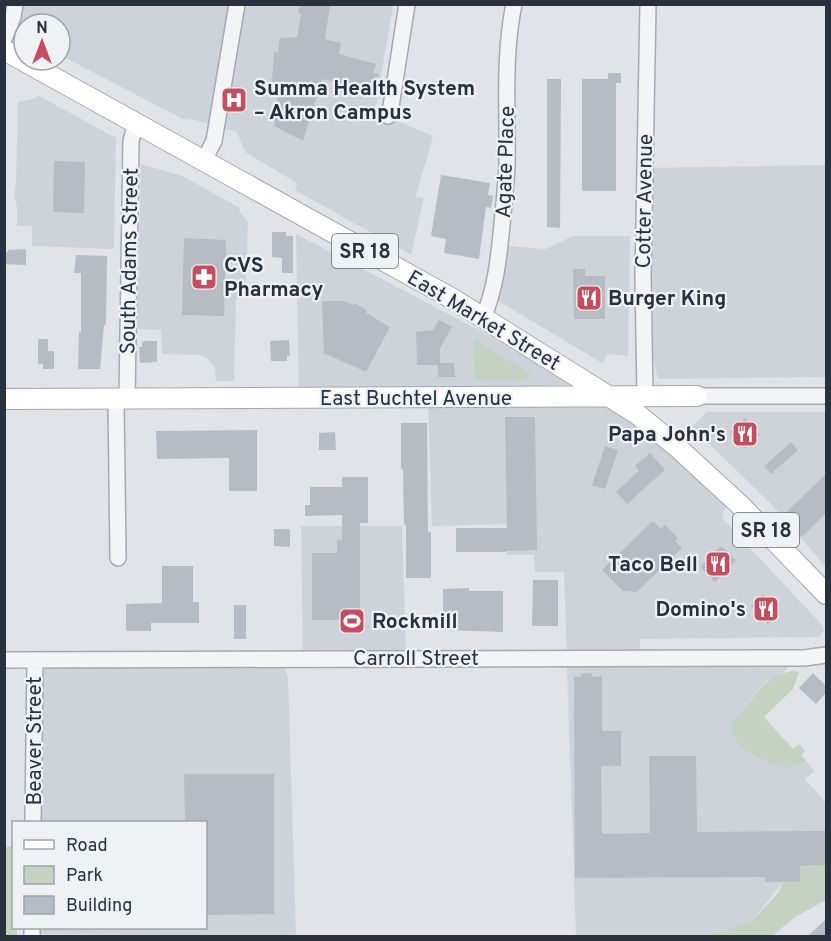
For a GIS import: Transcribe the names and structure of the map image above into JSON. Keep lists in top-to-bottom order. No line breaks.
{"streets":{"main road":["SR 18","East Market Street","East Buchtel Avenue"],"street":["Agate Place","Cotter Avenue","South Adams Street","Carroll Street","Beaver Street"]},"crossings":[["Agate Place","East Market Street"],["Cotter Avenue","East Buchtel Avenue"],["South Adams Street","East Market Street"],["South Adams Street","East Buchtel Avenue"],["East Market Street","East Buchtel Avenue"],["Carroll Street","Beaver Street"]],"places":{"hospital":["Summa Health System – Akron Campus"],"pharmacy":["CVS Pharmacy"],"restaurant":["Burger King","Papa John's","Taco Bell","Domino's"],"sports":["Rockmill"]},"legend":["Road","Park","Building"],"north":"top"}
